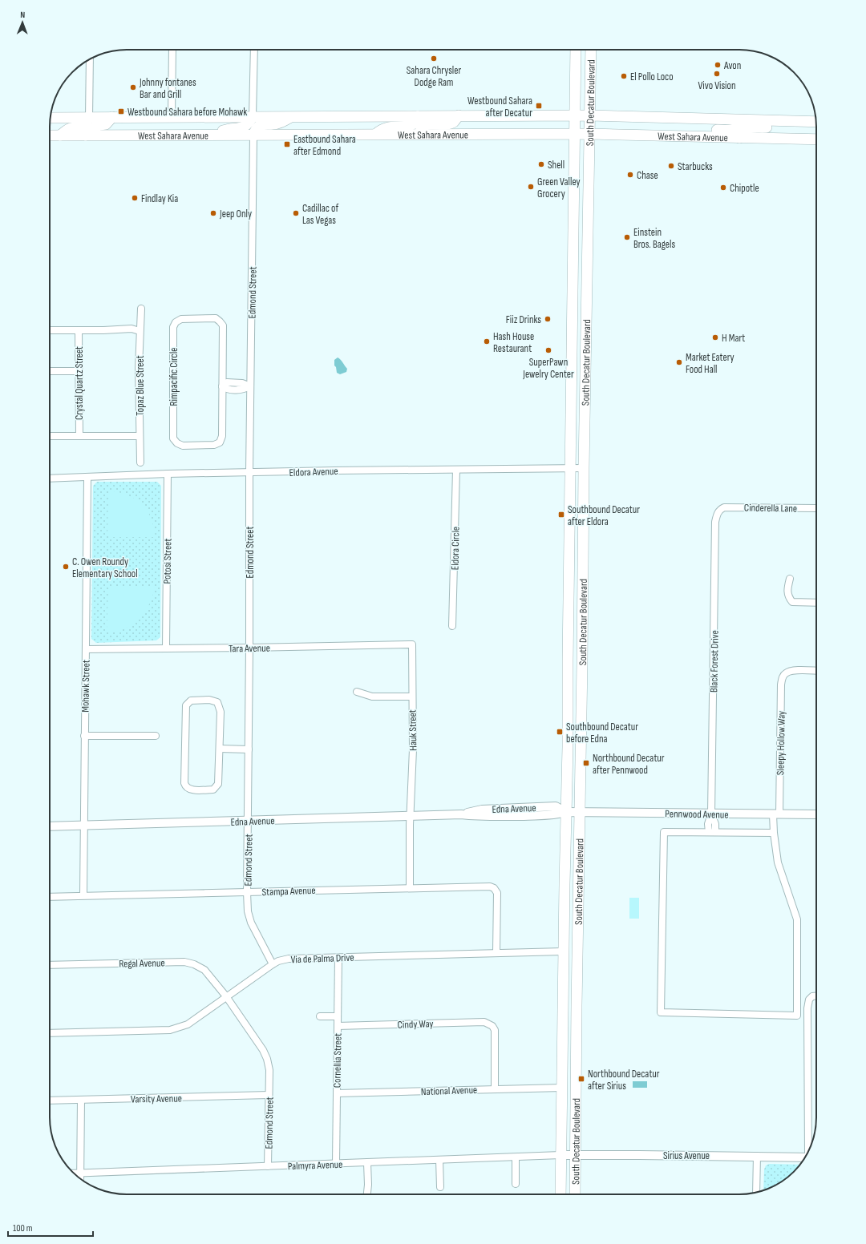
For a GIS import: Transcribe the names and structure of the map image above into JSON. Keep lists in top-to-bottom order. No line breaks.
{"streets":{"main road":["South Decatur Boulevard","West Sahara Avenue"],"street":["Edmond Street","Rimpacific Circle","Crystal Quartz Street","Topaz Blue Street","Eldora Avenue","Cinderella Lane","Eldora Circle","Potosi Street","Tara Avenue","Black Forest Drive","Mohawk Street","Hauk Street","Sleepy Hollow Way","Edna Avenue","Pennwood Avenue","Stampa Avenue","Via de Palma Drive","Regal Avenue","Cindy Way","Cornellia Street","National Avenue","Varsity Avenue","Sirius Avenue","Palmyra Avenue"]},"crossings":[["South Decatur Boulevard","West Sahara Avenue"],["South Decatur Boulevard","Eldora Avenue"],["South Decatur Boulevard","Edna Avenue"],["South Decatur Boulevard","Pennwood Avenue"],["South Decatur Boulevard","Via de Palma Drive"],["South Decatur Boulevard","National Avenue"],["South Decatur Boulevard","Sirius Avenue"],["South Decatur Boulevard","Palmyra Avenue"],["West Sahara Avenue","Edmond Street"],["Edmond Street","Eldora Avenue"],["Edmond Street","Tara Avenue"],["Edmond Street","Edna Avenue"],["Edmond Street","Stampa Avenue"],["Edmond Street","Via de Palma Drive"],["Edmond Street","Regal Avenue"],["Edmond Street","Varsity Avenue"],["Edmond Street","Palmyra Avenue"],["Eldora Avenue","Eldora Circle"],["Eldora Avenue","Potosi Street"],["Eldora Avenue","Mohawk Street"],["Cinderella Lane","Black Forest Drive"],["Potosi Street","Tara Avenue"],["Tara Avenue","Mohawk Street"],["Tara Avenue","Hauk Street"],["Black Forest Drive","Sleepy Hollow Way"],["Black Forest Drive","Pennwood Avenue"],["Mohawk Street","Edna Avenue"],["Mohawk Street","Stampa Avenue"],["Hauk Street","Edna Avenue"],["Hauk Street","Stampa Avenue"],["Sleepy Hollow Way","Pennwood Avenue"],["Edna Avenue","Pennwood Avenue"],["Stampa Avenue","Via de Palma Drive"],["Via de Palma Drive","Regal Avenue"],["Via de Palma Drive","Cornellia Street"],["Cindy Way","Cornellia Street"],["Cindy Way","National Avenue"],["Cornellia Street","National Avenue"],["Cornellia Street","Palmyra Avenue"],["Sirius Avenue","Palmyra Avenue"]],"places":{"other":["Sahara Chrysler Dodge Ram","Avon","Vivo Vision","El Pollo Loco","Johnny fontanes Bar and Grill","Shell","Starbucks","Chase","Green Valley Grocery","Chipotle","Findlay Kia","Jeep Only","Cadillac of Las Vegas","Einstein Bros. Bagels","Fiiz Drinks","H Mart","Hash House Restaurant","SuperPawn Jewelry Center","Market Eatery Food Hall","C. Owen Roundy Elementary School"],"transit":["Westbound Sahara after Decatur","Westbound Sahara before Mohawk","Eastbound Sahara after Edmond","Southbound Decatur after Eldora","Southbound Decatur before Edna","Northbound Decatur after Pennwood","Northbound Decatur after Sirius"]},"scale_bar":"100 m","north":"top"}
